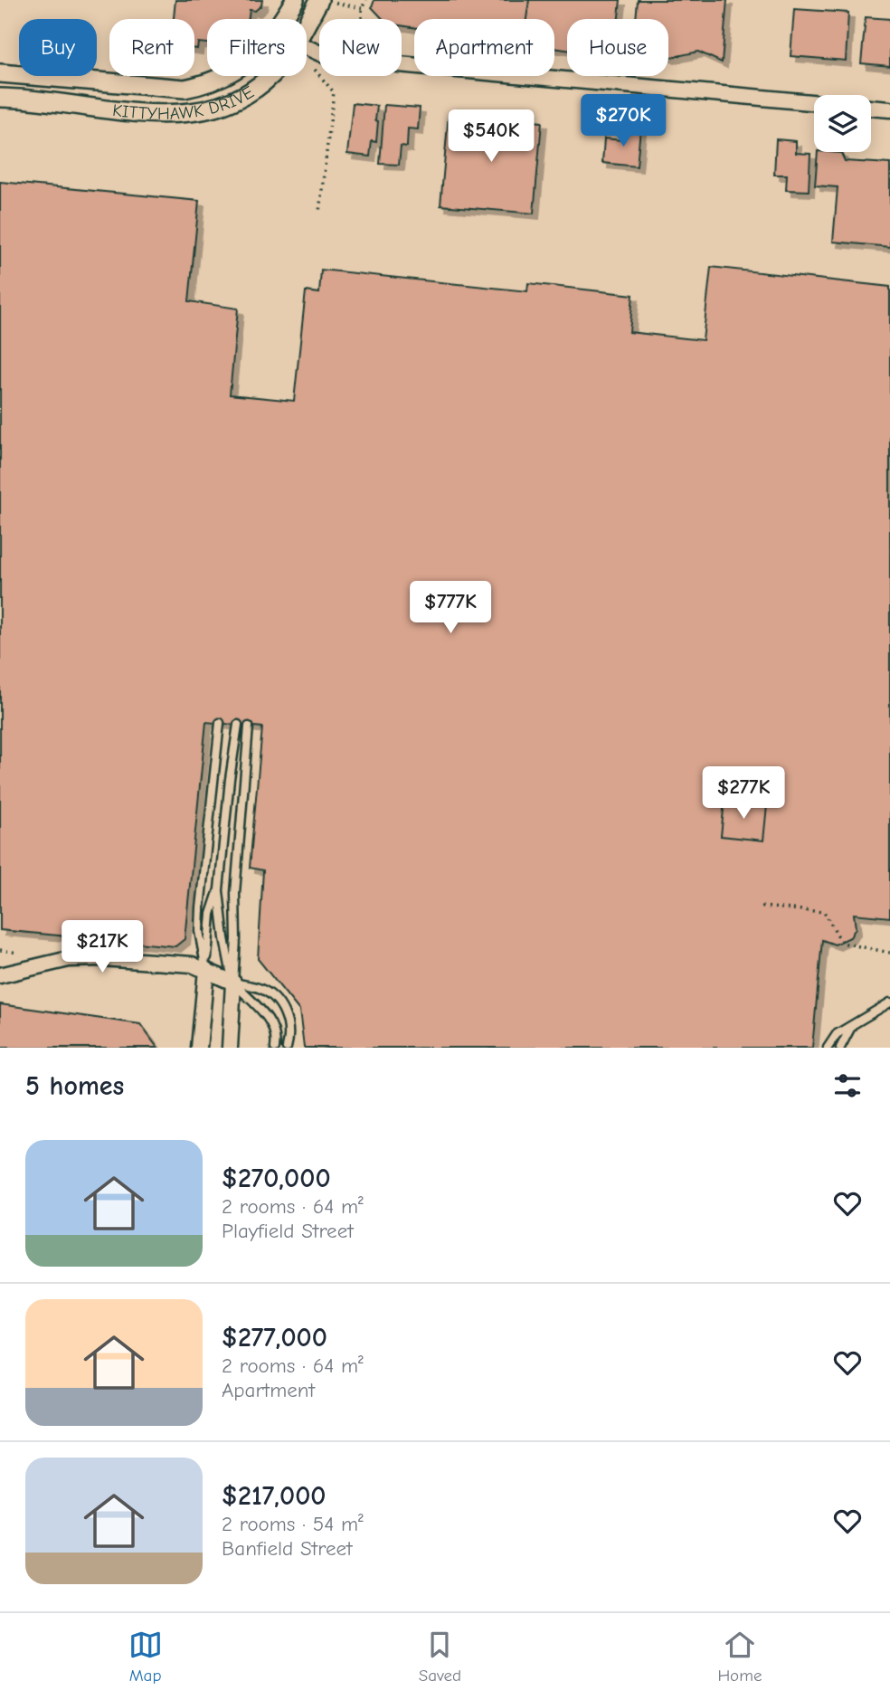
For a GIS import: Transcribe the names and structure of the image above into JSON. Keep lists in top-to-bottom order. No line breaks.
{"streets":{"street":["KITTYHAWK DRIVE"]},"page":{"chip":["Buy","Rent","Filters","New","Apartment","House"],"price":["$270K","$540K","$777K","$277K","$217K"],"heading":"5 homes","list":[{"name":"$270,000","note":"2 rooms · 64 m² · Playfield Street"},{"name":"$277,000","note":"2 rooms · 64 m² · Apartment"},{"name":"$217,000","note":"2 rooms · 54 m² · Banfield Street"}],"tabs":["Map","Saved","Home"]}}
